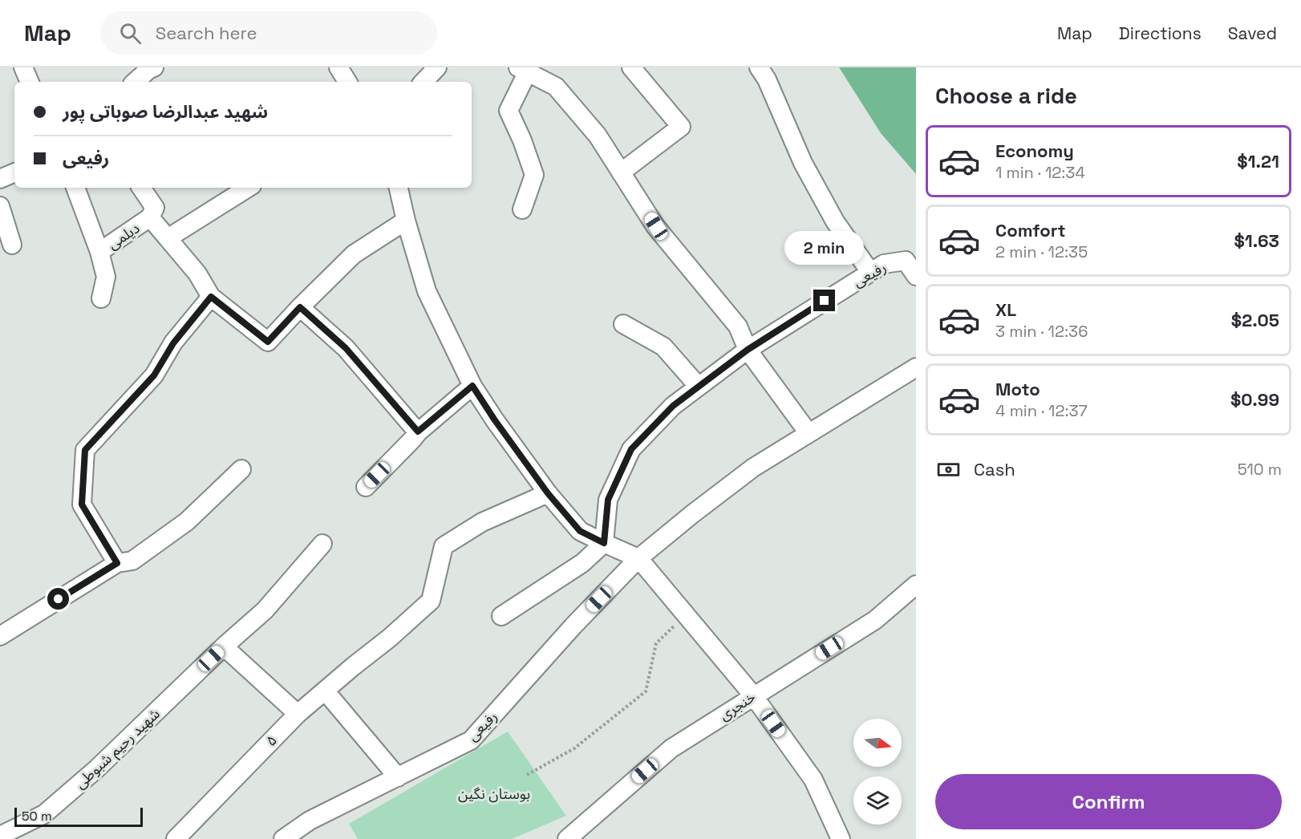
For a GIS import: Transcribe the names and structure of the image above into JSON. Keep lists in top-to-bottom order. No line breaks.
{"streets":{"street":["دیلمی","رفیعی","خنجری","۵","شهید رحیم شبوطی"]},"parks":["بوستان نگین"],"scale_bar":"50 m","north":"right","page":{"header":"Map","search":"Search here","nav":["Map","Directions","Saved"],"heading":"Choose a ride","banner":["شهید عبدالرضا صوباتی پور","رفیعی"],"list":[{"name":"Economy","note":"1 min · 12:34","value":"$1.21"},{"name":"Comfort","note":"2 min · 12:35","value":"$1.63"},{"name":"XL","note":"3 min · 12:36","value":"$2.05"},{"name":"Moto","note":"4 min · 12:37","value":"$0.99"}],"bubble":"2 min","pay":["Cash","510 m"],"buttons":"Confirm","scale":"50 m"}}
